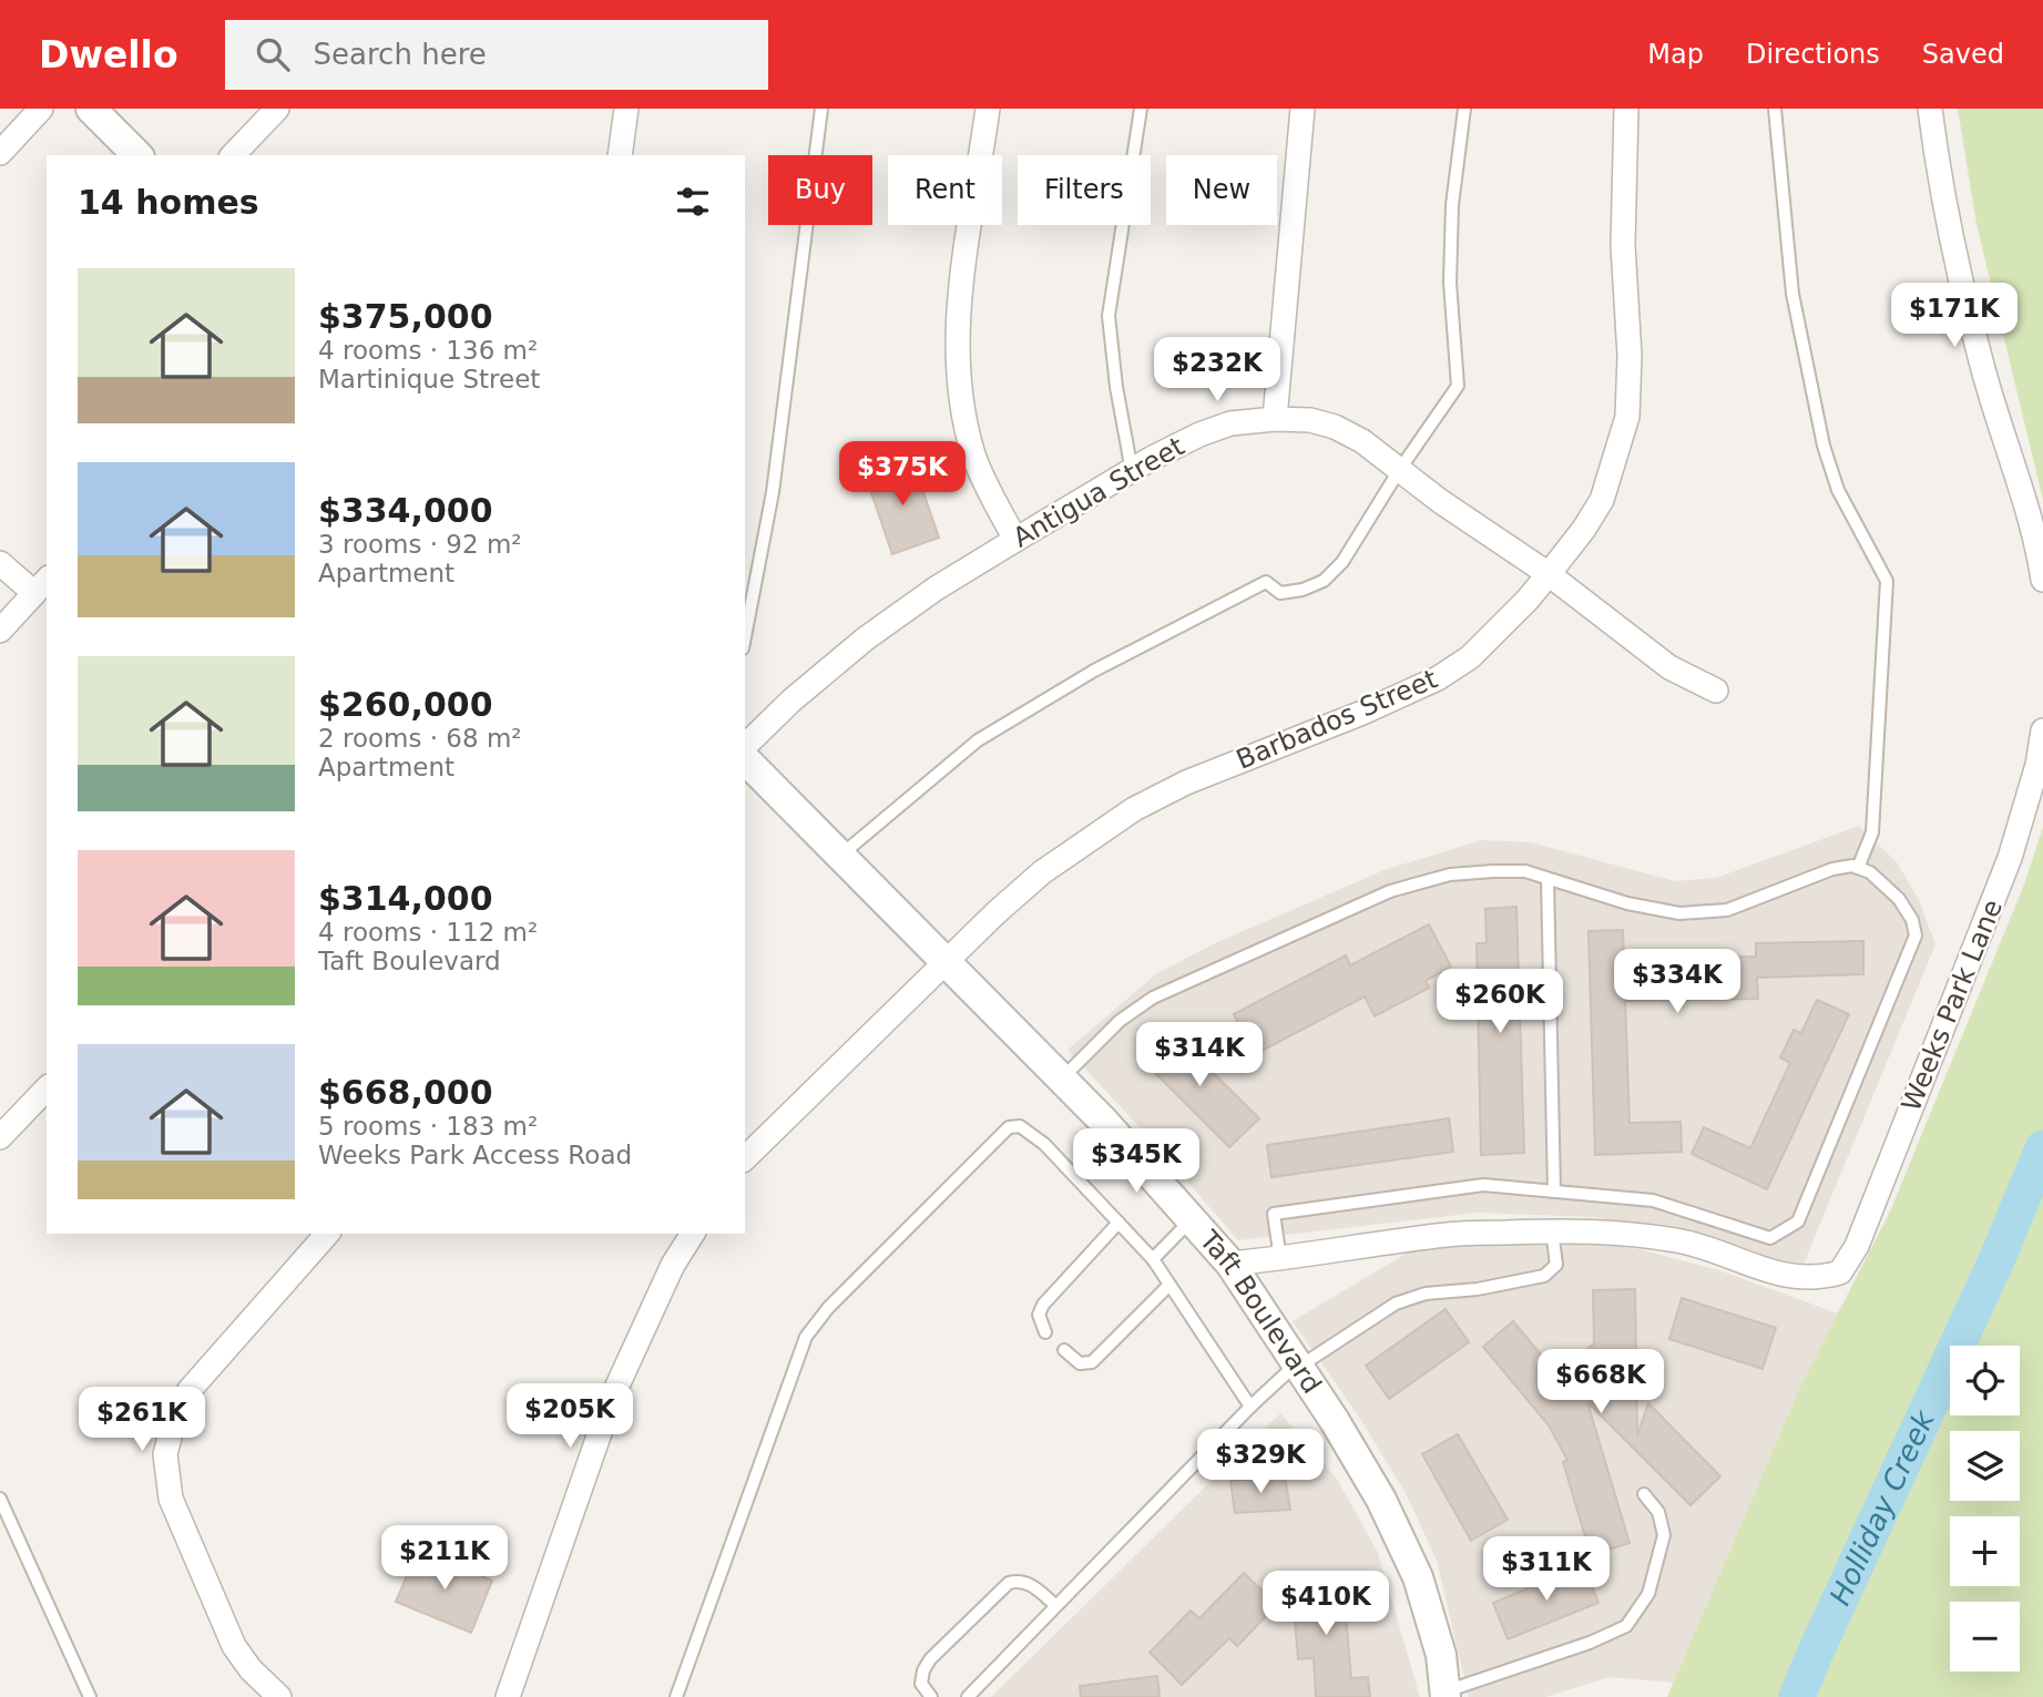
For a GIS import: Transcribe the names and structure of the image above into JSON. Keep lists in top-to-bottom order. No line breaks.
{"streets":{"street":["Antigua Street","Barbados Street","Weeks Park Lane","Taft Boulevard"]},"crossings":[["Antigua Street","Barbados Street"],["Barbados Street","Taft Boulevard"]],"water":["Holliday Creek"],"page":{"header":"Dwello","search":"Search here","nav":["Map","Directions","Saved"],"chip":["Buy","Rent","Filters","New"],"heading":"14 homes","list":[{"name":"$375,000","note":"4 rooms · 136 m² · Martinique Street"},{"name":"$334,000","note":"3 rooms · 92 m² · Apartment"},{"name":"$260,000","note":"2 rooms · 68 m² · Apartment"},{"name":"$314,000","note":"4 rooms · 112 m² · Taft Boulevard"},{"name":"$668,000","note":"5 rooms · 183 m² · Weeks Park Access Road"}],"price":["$171K","$232K","$375K","$334K","$260K","$314K","$345K","$668K","$205K","$261K","$329K","$211K","$311K","$410K"],"map_buttons":["+","−"]}}
